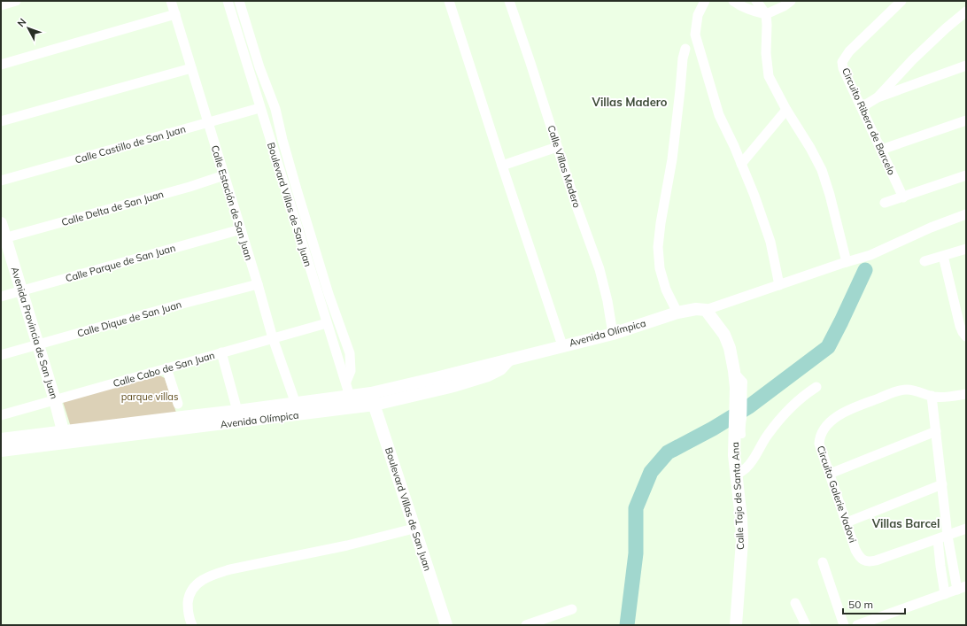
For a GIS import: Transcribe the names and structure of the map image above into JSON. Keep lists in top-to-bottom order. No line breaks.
{"streets":{"street":["Circuito Ribera de Barcelo","Calle Castillo de San Juan","Calle Villas Madero","Calle Estación de San Juan","Boulevard Villas de San Juan","Calle Delta de San Juan","Calle Parque de San Juan","Calle Dique de San Juan","Avenida Provincia de San Juan","Avenida Olímpica","Calle Cabo de San Juan","Circuito Galerie Vadovi","Calle Tajo de Santa Ana"]},"crossings":[["Calle Castillo de San Juan","Calle Estación de San Juan"],["Calle Castillo de San Juan","Boulevard Villas de San Juan"],["Calle Villas Madero","Avenida Olímpica"],["Calle Estación de San Juan","Calle Delta de San Juan"],["Calle Estación de San Juan","Calle Parque de San Juan"],["Calle Estación de San Juan","Calle Dique de San Juan"],["Calle Estación de San Juan","Avenida Olímpica"],["Calle Estación de San Juan","Calle Cabo de San Juan"],["Boulevard Villas de San Juan","Avenida Olímpica"],["Boulevard Villas de San Juan","Calle Cabo de San Juan"],["Calle Delta de San Juan","Avenida Provincia de San Juan"],["Calle Parque de San Juan","Avenida Provincia de San Juan"],["Calle Dique de San Juan","Avenida Provincia de San Juan"],["Avenida Provincia de San Juan","Avenida Olímpica"],["Avenida Provincia de San Juan","Calle Cabo de San Juan"],["Avenida Olímpica","Calle Tajo de Santa Ana"]],"districts":["Villas Madero","Villas Barcel"],"parks":["parque villas"],"scale_bar":"50 m","north":"top left"}
